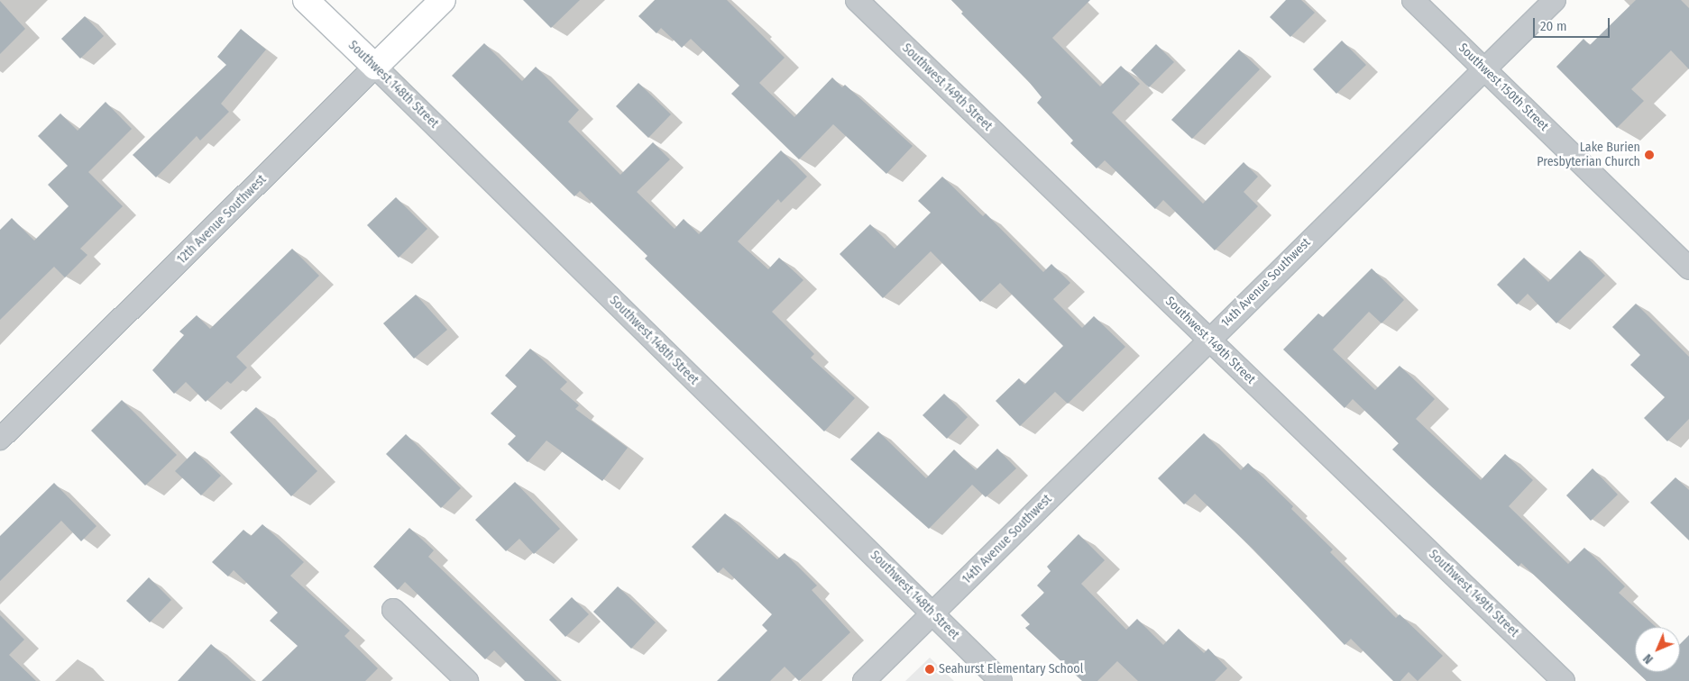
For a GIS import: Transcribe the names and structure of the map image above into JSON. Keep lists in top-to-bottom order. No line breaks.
{"streets":{"street":["Southwest 148th Street","Southwest 149th Street","Southwest 150th Street","12th Avenue Southwest","14th Avenue Southwest"]},"crossings":[["Southwest 148th Street","12th Avenue Southwest"],["Southwest 148th Street","14th Avenue Southwest"],["Southwest 149th Street","14th Avenue Southwest"],["Southwest 150th Street","14th Avenue Southwest"]],"places":["Lake Burien Presbyterian Church","Seahurst Elementary School"],"scale_bar":"20 m","north":"bottom left"}
